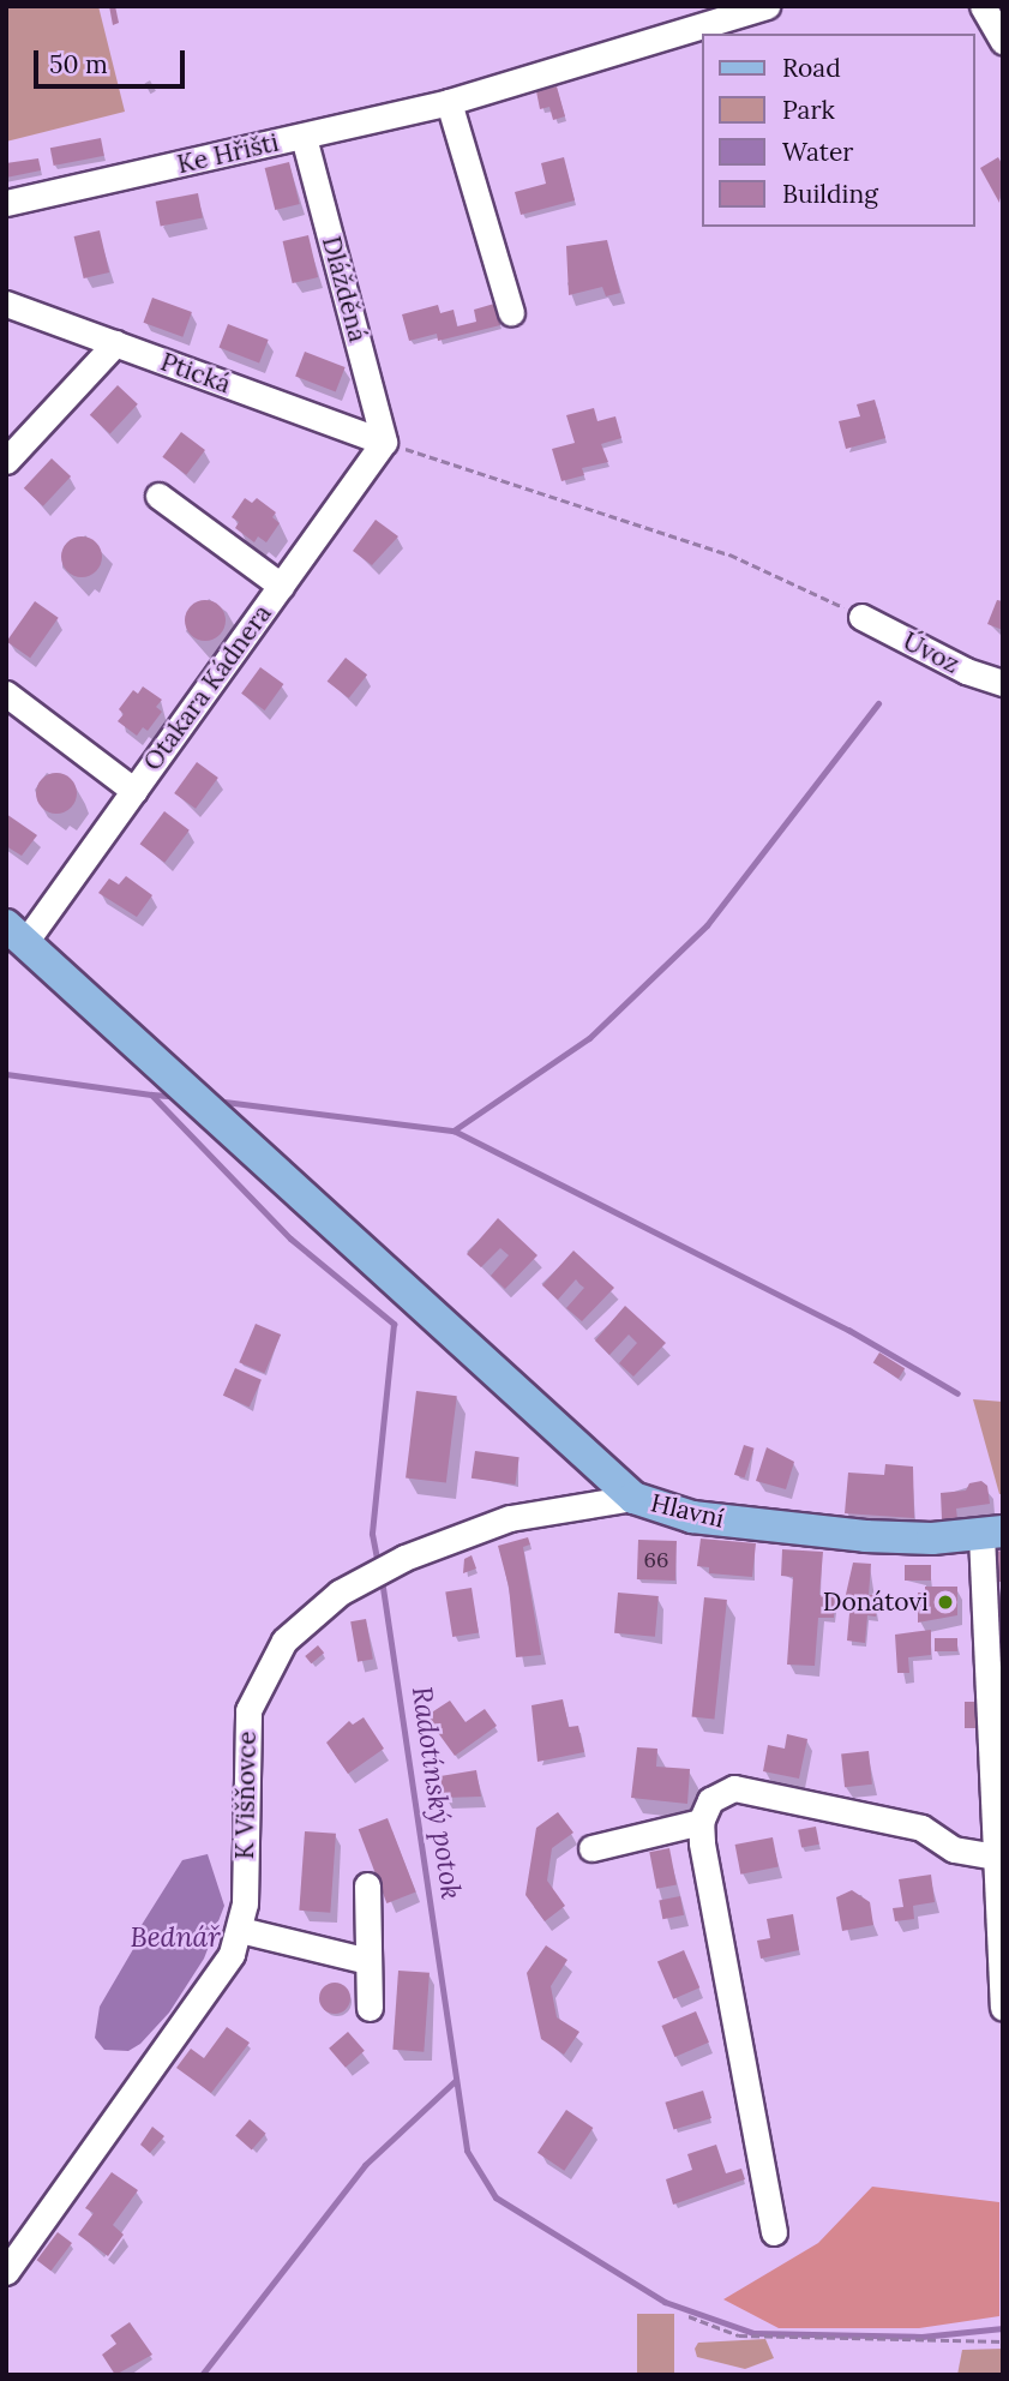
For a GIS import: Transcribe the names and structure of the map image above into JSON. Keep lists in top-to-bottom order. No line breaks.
{"streets":{"main road":["Hlavní"],"street":["Ke Hřišti","Dlážděná","Ptická","Úvoz","Otakara Kádnera","K Višňovce"]},"crossings":[["Ke Hřišti","Dlážděná"],["Dlážděná","Ptická"],["Dlážděná","Otakara Kádnera"],["Ptická","Otakara Kádnera"],["Otakara Kádnera","Hlavní"],["Hlavní","K Višňovce"]],"water":["Radotínský potok","Bednář"],"places":["Donátovi"],"house_numbers":["66"],"legend":["Road","Park","Water","Building"],"scale_bar":"50 m"}
